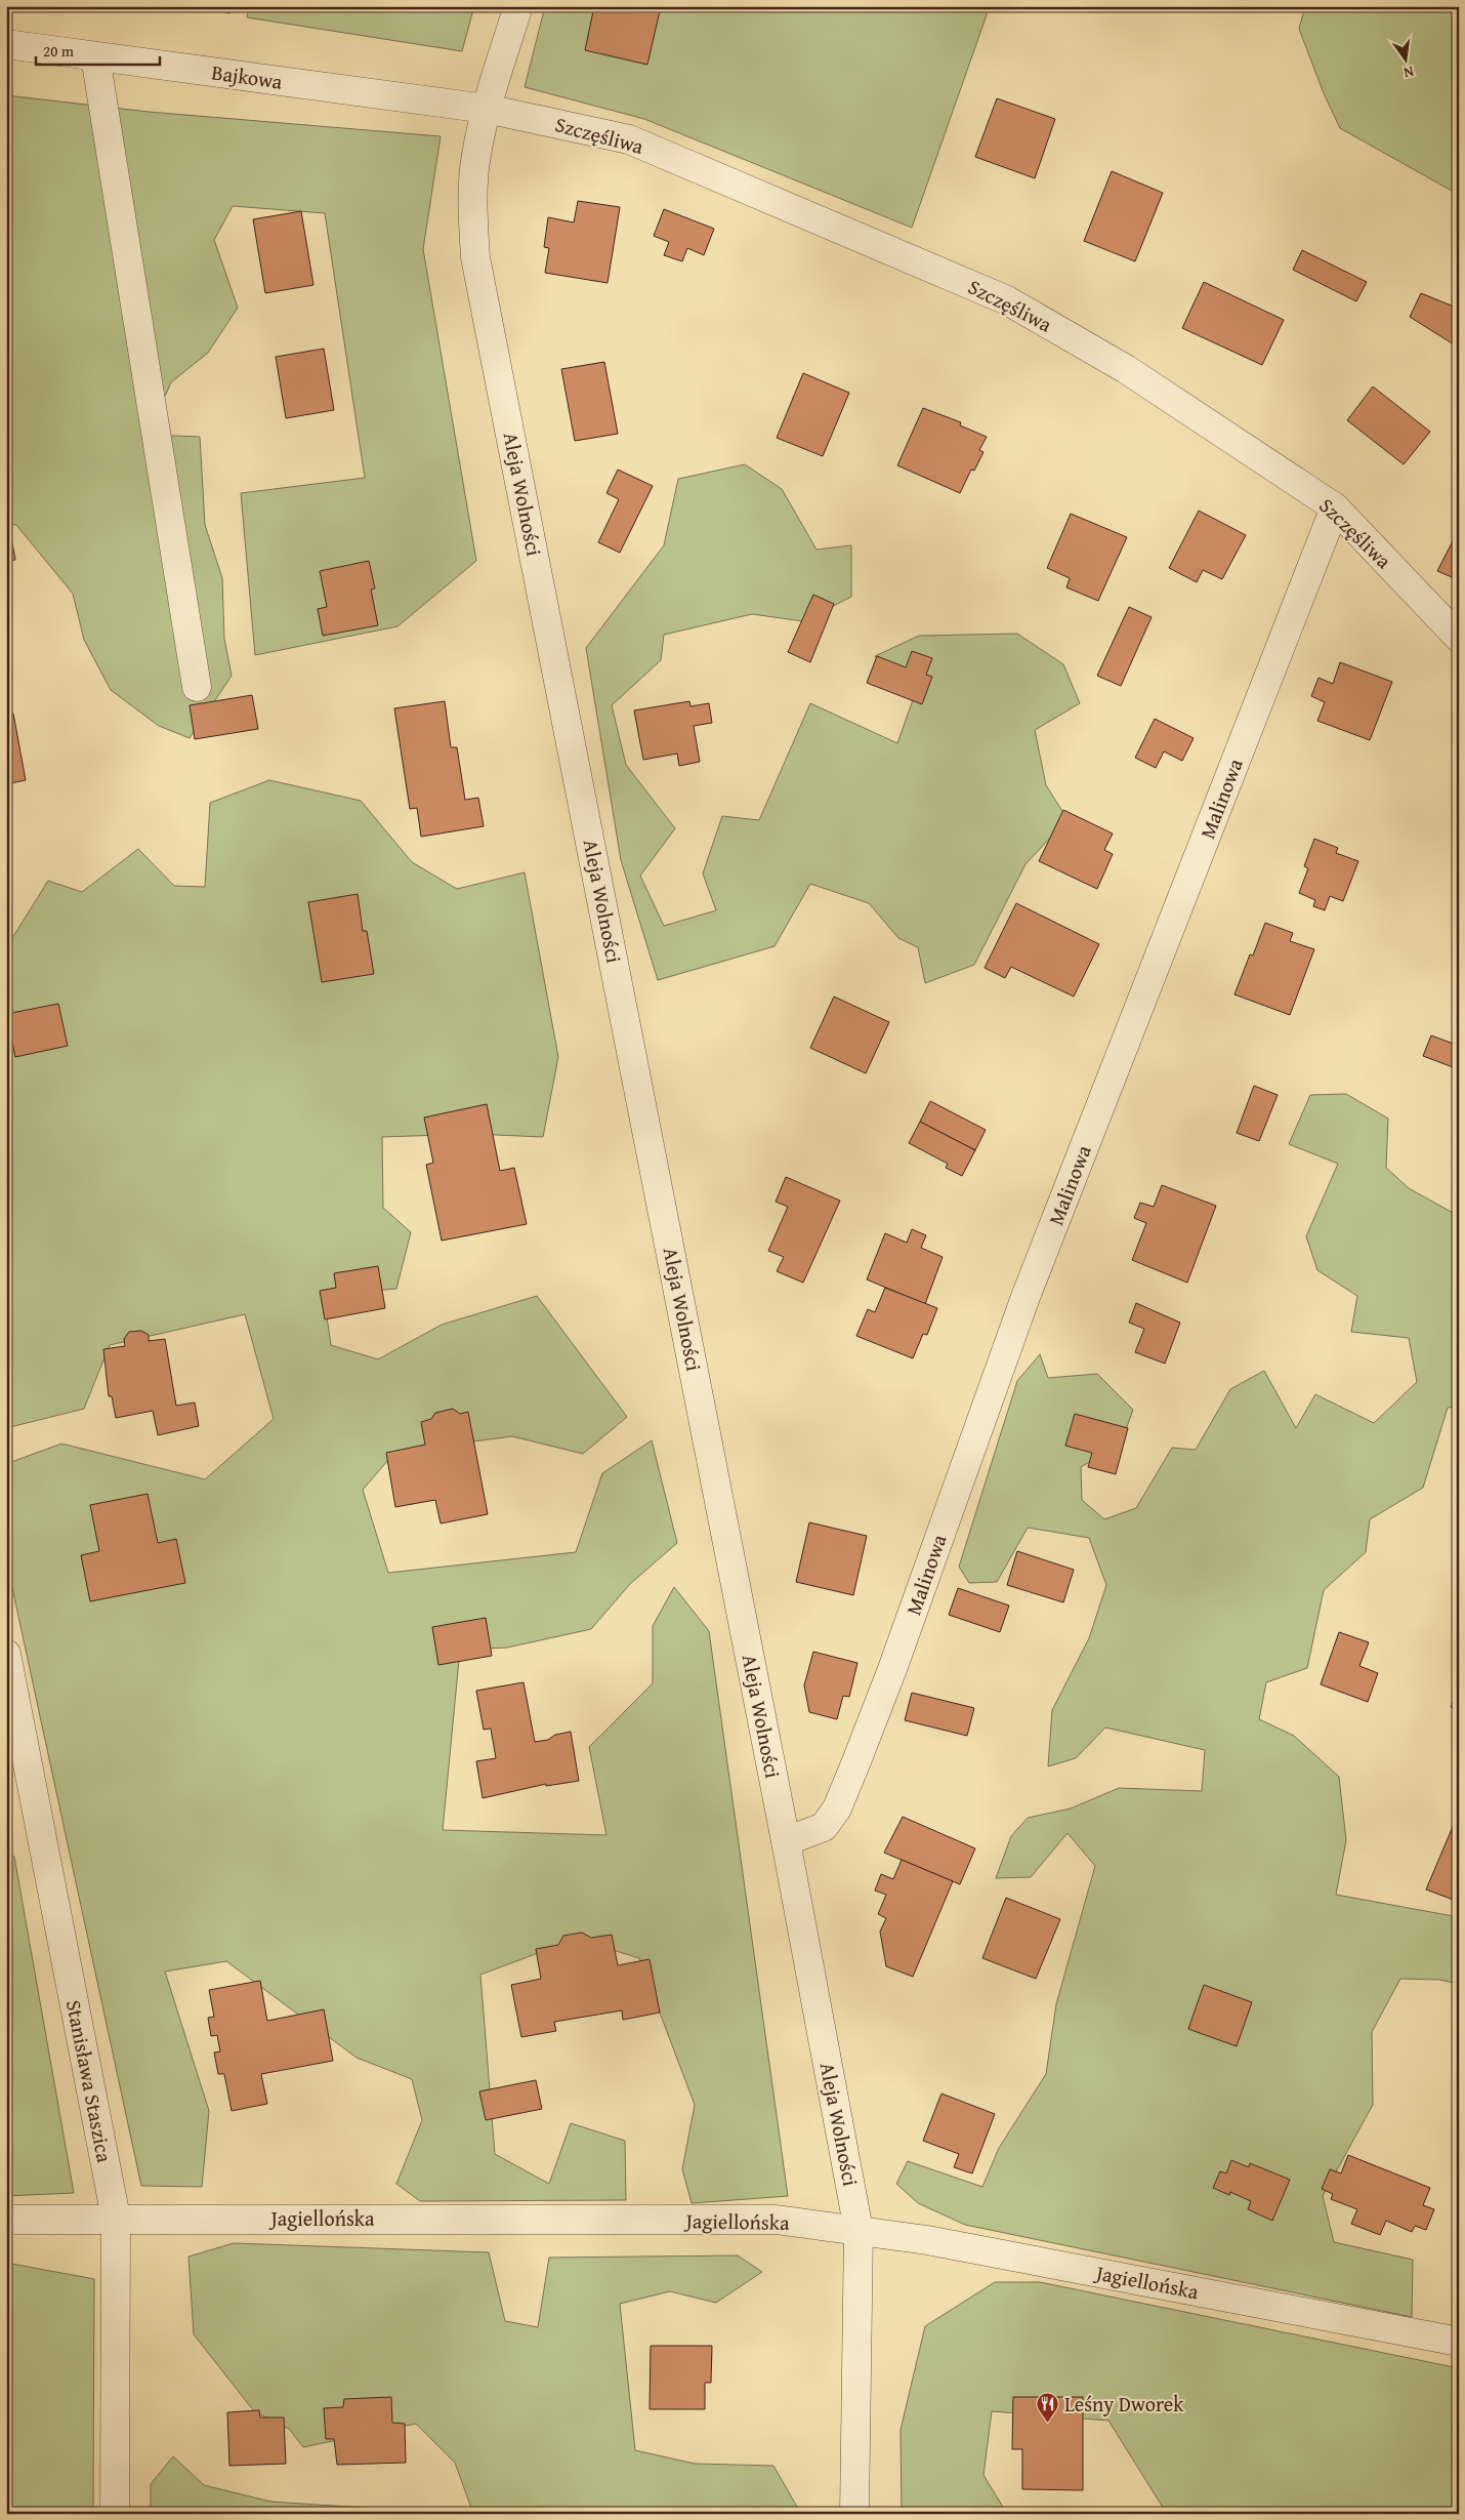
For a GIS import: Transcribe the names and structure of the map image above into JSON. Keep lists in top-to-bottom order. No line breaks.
{"streets":{"street":["Bajkowa","Szczęśliwa","Aleja Wolności","Malinowa","Stanisława Staszica","Jagiellońska"]},"crossings":[["Bajkowa","Szczęśliwa"],["Bajkowa","Aleja Wolności"],["Szczęśliwa","Aleja Wolności"],["Szczęśliwa","Malinowa"],["Aleja Wolności","Malinowa"],["Aleja Wolności","Jagiellońska"],["Stanisława Staszica","Jagiellońska"]],"places":{"restaurant":["Leśny Dworek"]},"scale_bar":"20 m","north":"bottom"}
